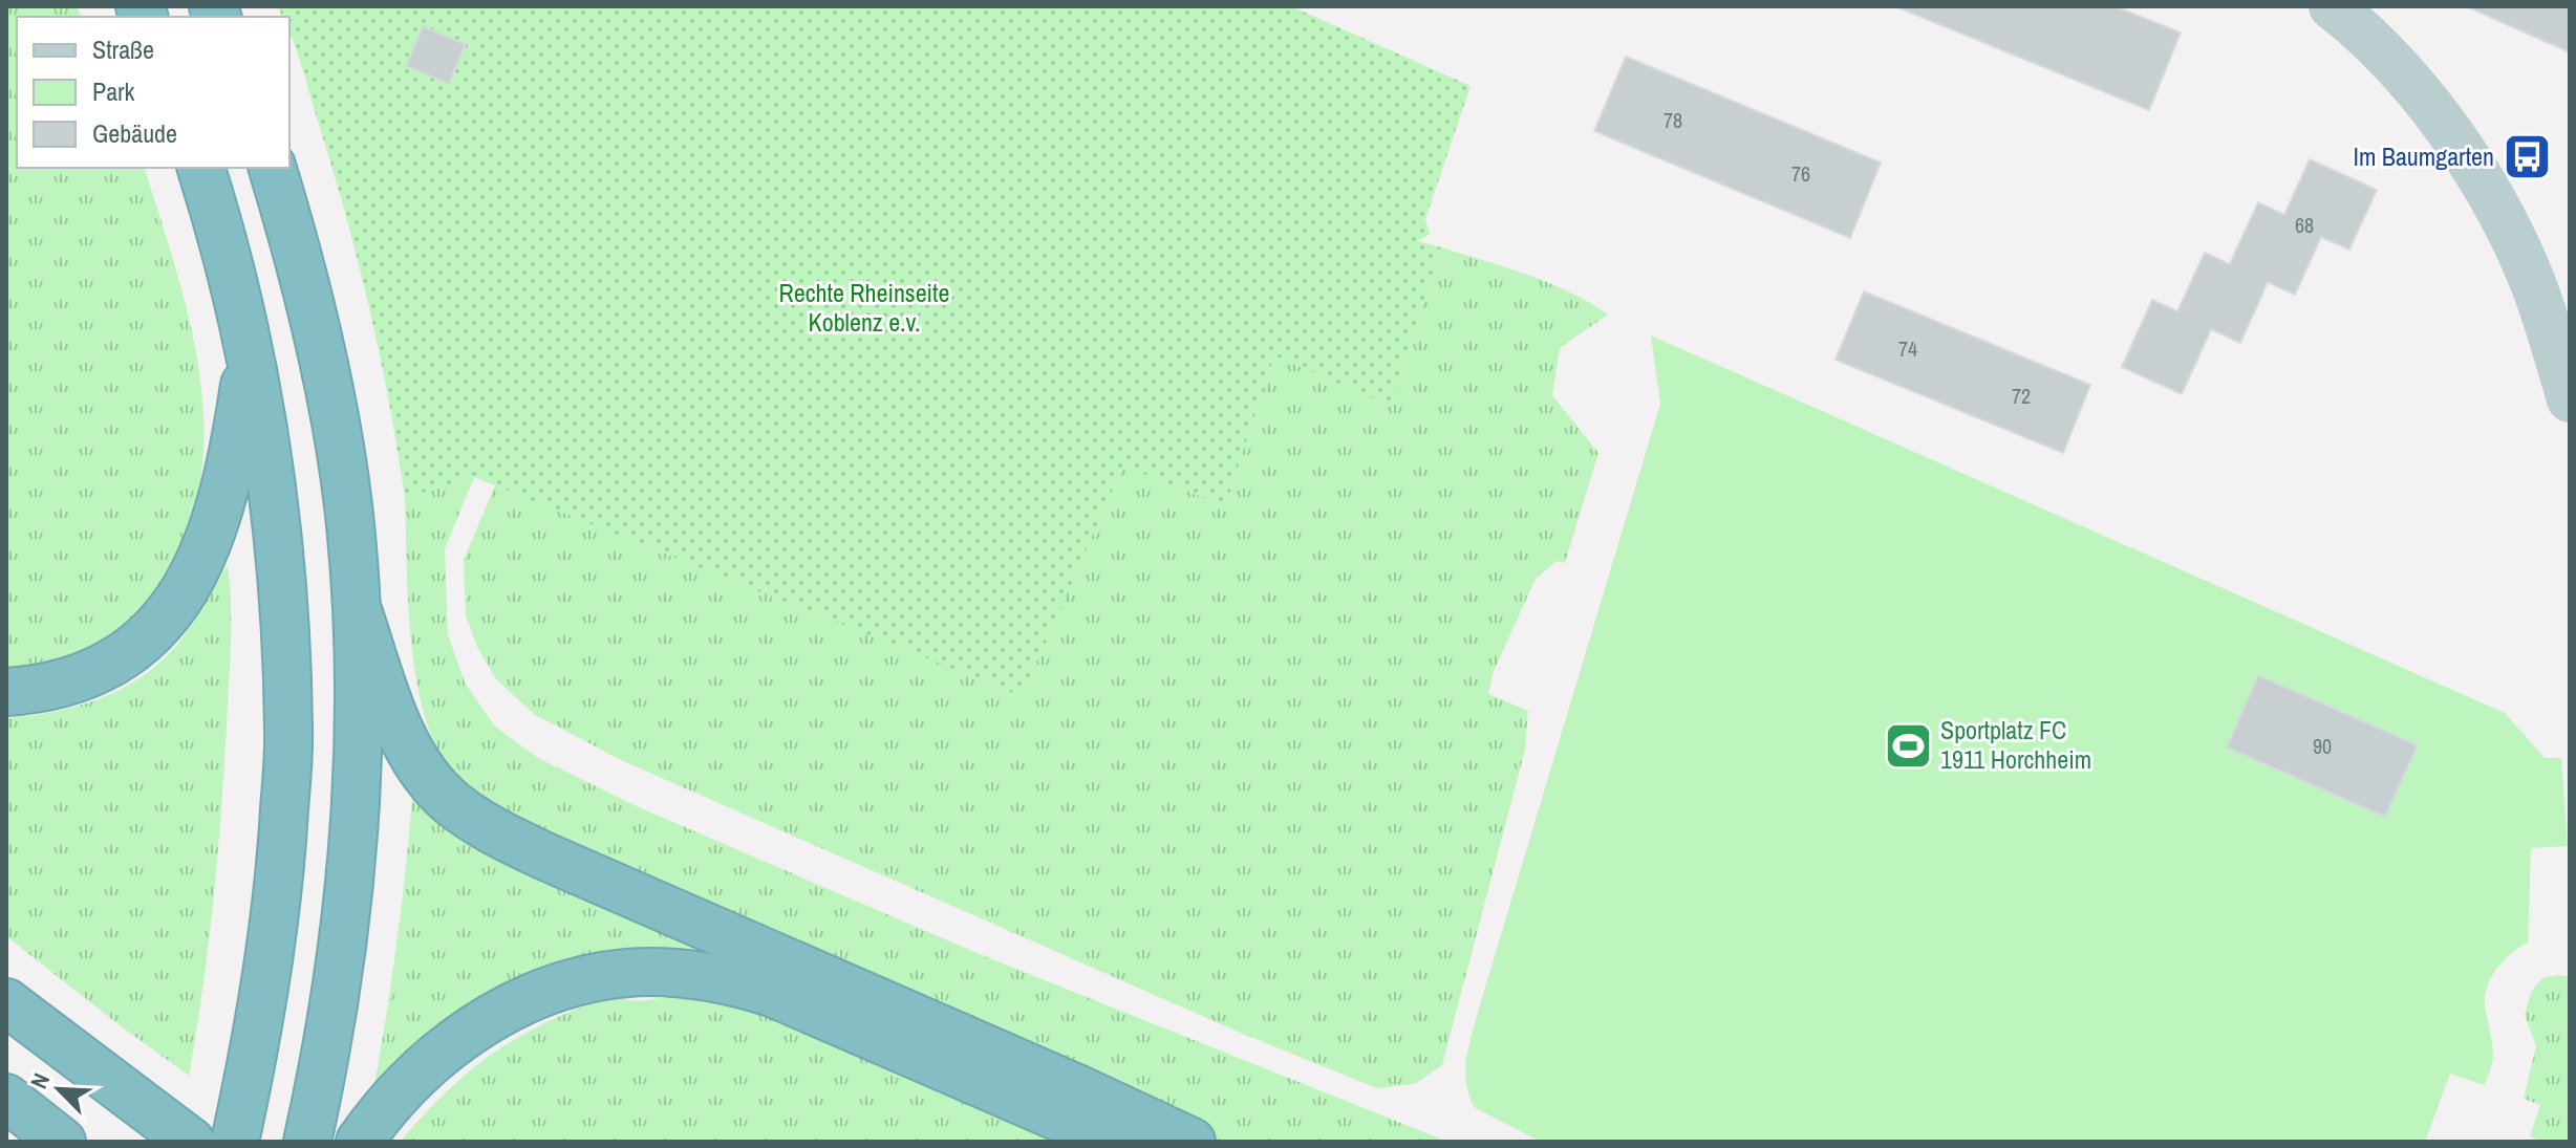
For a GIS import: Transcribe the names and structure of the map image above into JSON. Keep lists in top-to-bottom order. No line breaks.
{"parks":["Rechte Rheinseite Koblenz e.v."],"places":{"bus stop":["Im Baumgarten"],"sports":["Sportplatz FC 1911 Horchheim"]},"house_numbers":["78","76","68","74","72","90"],"legend":["Straße","Park","Gebäude"],"north":"top left"}
